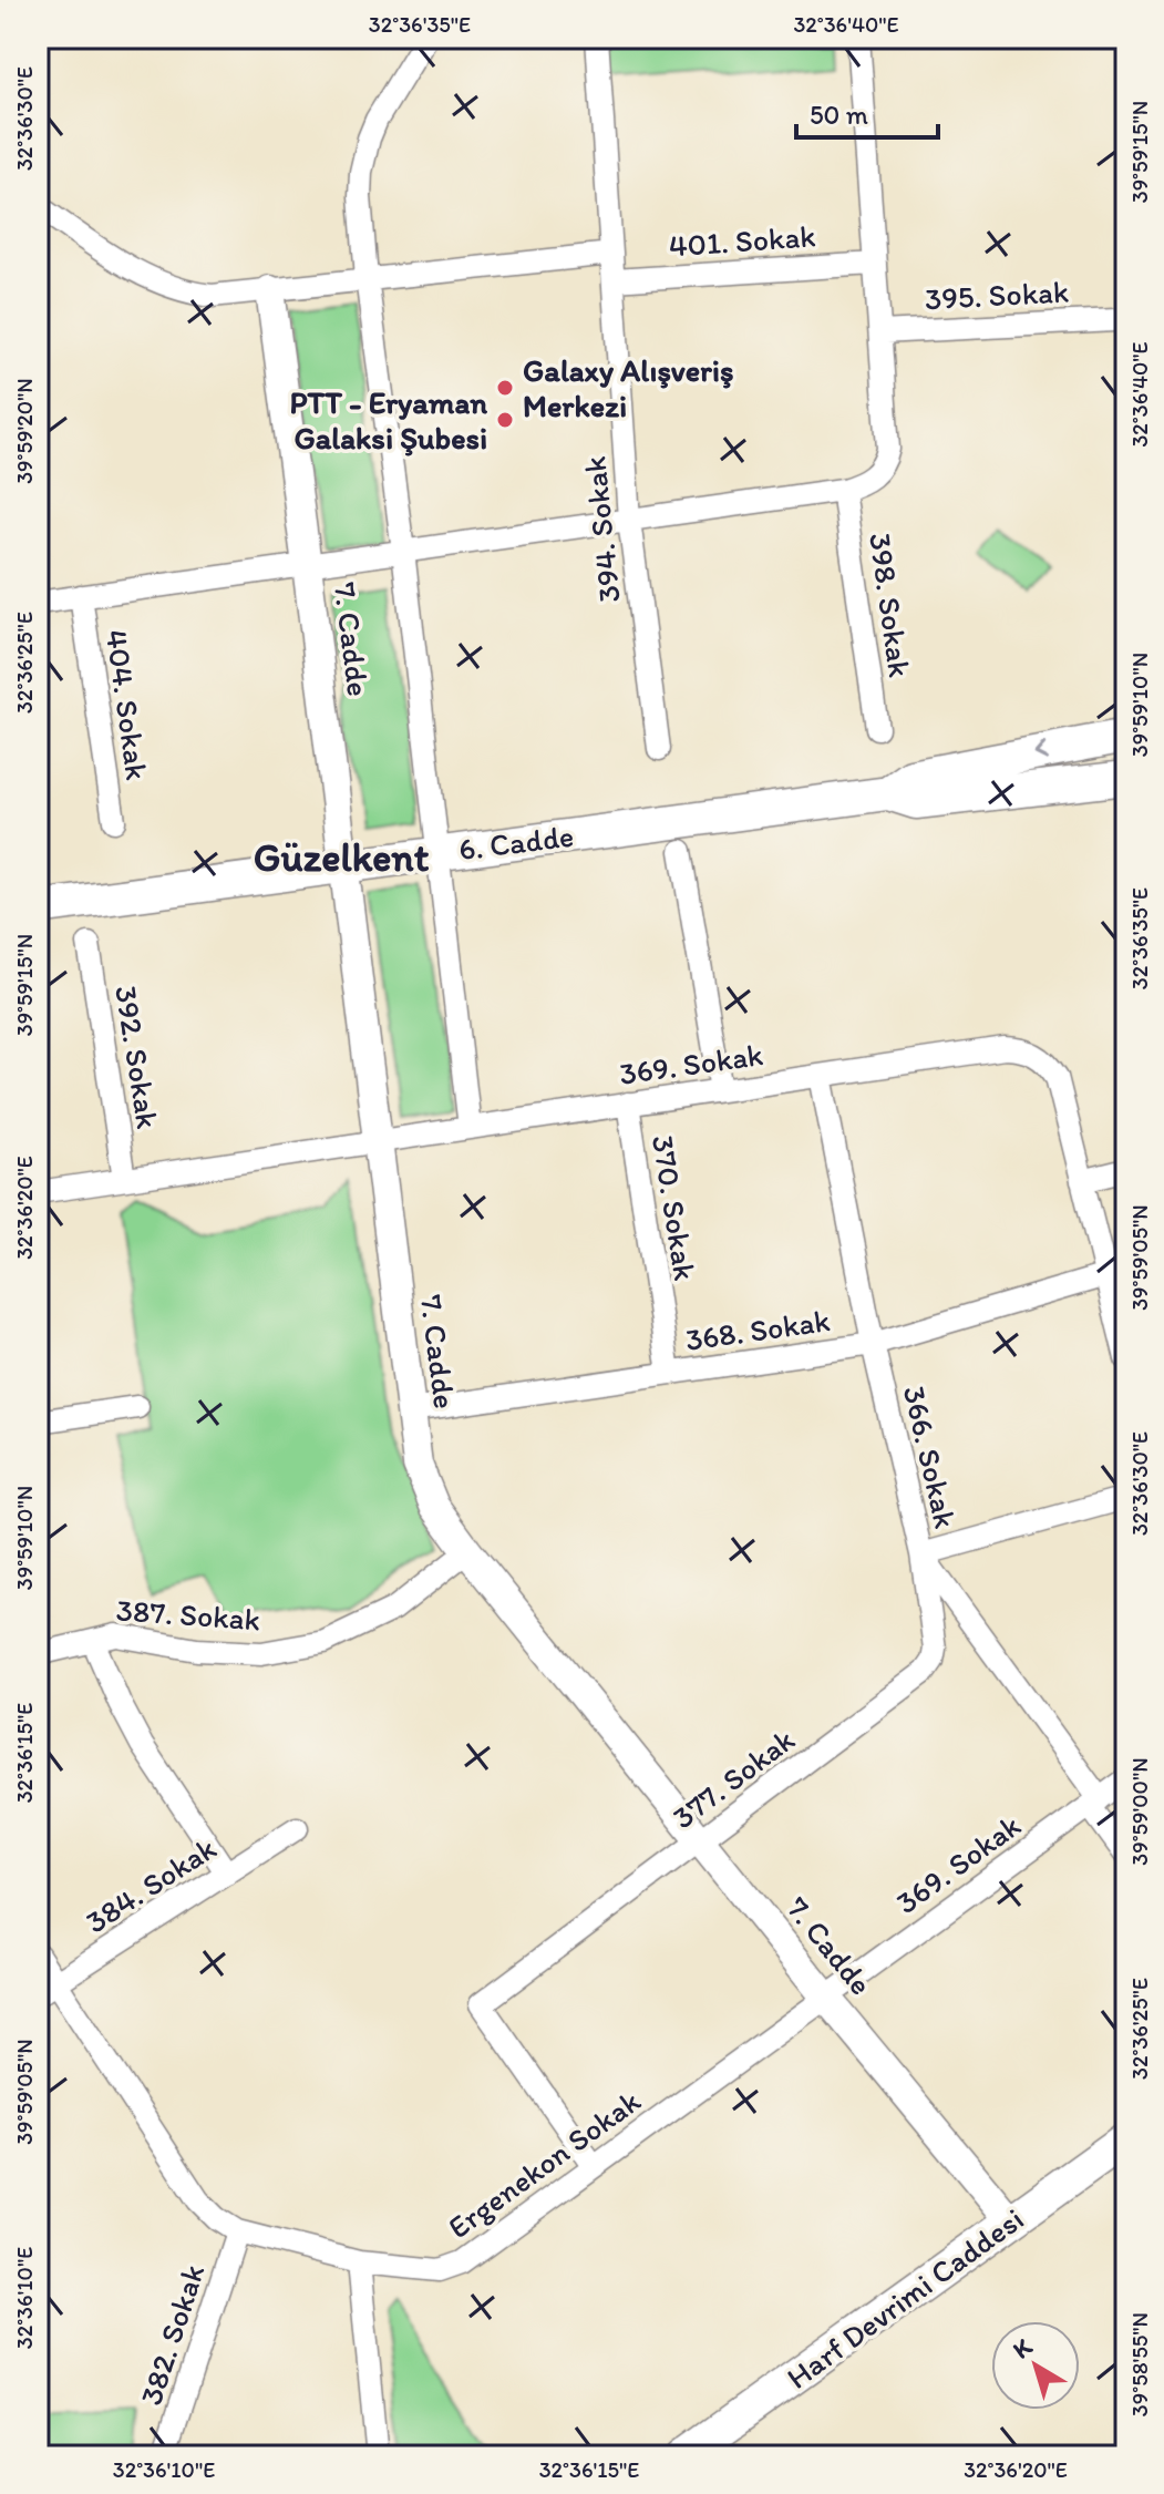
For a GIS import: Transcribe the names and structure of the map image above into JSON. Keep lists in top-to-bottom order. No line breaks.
{"streets":{"main road":["6. Cadde","Harf Devrimi Caddesi"],"street":["401. Sokak","395. Sokak","394. Sokak","398. Sokak","7. Cadde","404. Sokak","392. Sokak","369. Sokak","370. Sokak","368. Sokak","366. Sokak","387. Sokak","377. Sokak","384. Sokak","Ergenekon Sokak","382. Sokak"]},"crossings":[["401. Sokak","394. Sokak"],["7. Cadde","6. Cadde"],["7. Cadde","369. Sokak"],["7. Cadde","368. Sokak"],["7. Cadde","387. Sokak"],["7. Cadde","377. Sokak"],["7. Cadde","Ergenekon Sokak"],["7. Cadde","Harf Devrimi Caddesi"],["392. Sokak","369. Sokak"],["369. Sokak","370. Sokak"],["369. Sokak","368. Sokak"],["369. Sokak","366. Sokak"],["369. Sokak","Ergenekon Sokak"],["370. Sokak","368. Sokak"],["368. Sokak","366. Sokak"],["366. Sokak","377. Sokak"],["377. Sokak","Ergenekon Sokak"],["384. Sokak","Ergenekon Sokak"],["Ergenekon Sokak","382. Sokak"]],"districts":["Güzelkent"],"places":["Galaxy Alışveriş Merkezi","PTT - Eryaman Galaksi Şubesi"],"scale_bar":"50 m","north":"top left","coordinates":["32°36'35\"E","32°36'40\"E","32°36'30\"E","39°59'15\"N","39°59'20\"N","32°36'25\"E","39°59'10\"N","32°36'20\"E","39°59'05\"N","32°36'15\"E","39°59'00\"N","32°36'10\"E","39°58'55\"N"]}
